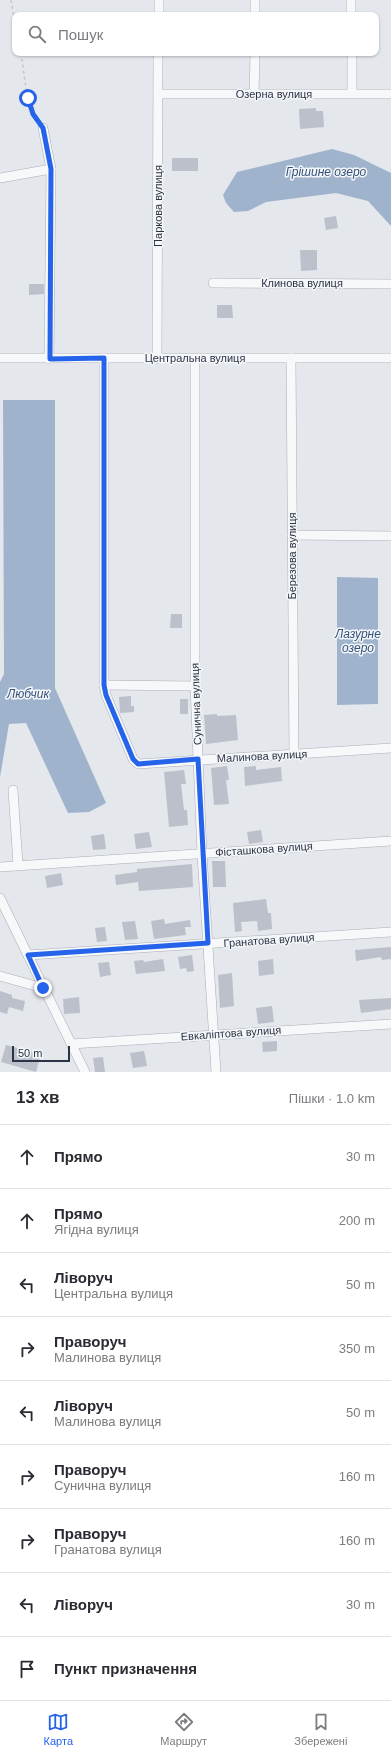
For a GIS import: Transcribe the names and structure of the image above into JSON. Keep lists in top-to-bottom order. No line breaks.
{"streets":{"street":["Озерна вулиця","Паркова вулиця","Клинова вулиця","Центральна вулиця","Березова вулиця","Сунична вулиця","Малинова вулиця","Фісташкова вулиця","Гранатова вулиця","Евкаліптова вулиця"]},"crossings":[["Озерна вулиця","Паркова вулиця"],["Паркова вулиця","Центральна вулиця"],["Центральна вулиця","Березова вулиця"],["Центральна вулиця","Сунична вулиця"],["Центральна вулиця","Малинова вулиця"],["Березова вулиця","Малинова вулиця"],["Сунична вулиця","Малинова вулиця"],["Сунична вулиця","Фісташкова вулиця"],["Сунична вулиця","Гранатова вулиця"],["Сунична вулиця","Евкаліптова вулиця"]],"water":["Грішине озеро","Лазурне озеро","Любчик"],"scale_bar":"50 m","page":{"search":"Пошук","scale":"50 m","heading":["13 хв","Пішки · 1.0 km"],"list":[["Прямо","30 m"],["Прямо","Ягідна вулиця","200 m"],["Ліворуч","Центральна вулиця","50 m"],["Праворуч","Малинова вулиця","350 m"],["Ліворуч","Малинова вулиця","50 m"],["Праворуч","Сунична вулиця","160 m"],["Праворуч","Гранатова вулиця","160 m"],["Ліворуч","30 m"],"Пункт призначення"],"nav":["Карта","Маршрут","Збережені"]}}
